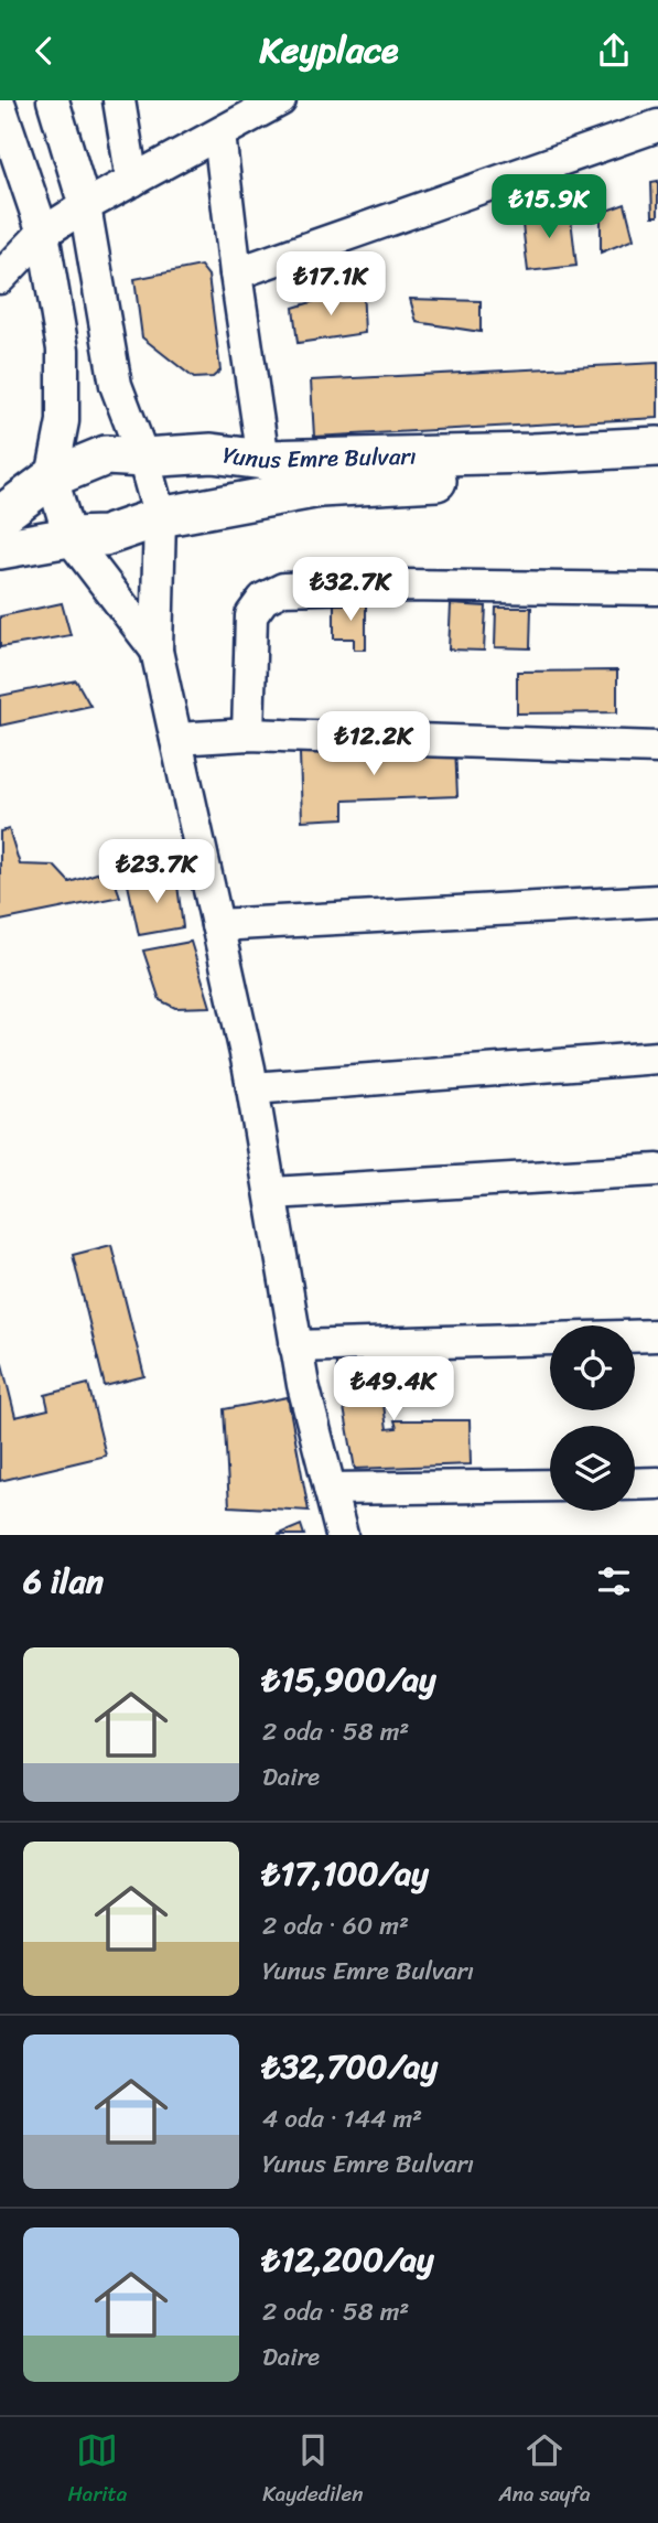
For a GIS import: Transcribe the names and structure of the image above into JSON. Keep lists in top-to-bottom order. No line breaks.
{"streets":{"main road":["Yunus Emre Bulvarı"]},"page":{"header":"Keyplace","price":["₺15.9K","₺17.1K","₺32.7K","₺12.2K","₺23.7K","₺49.4K"],"heading":"6 ilan","list":[{"name":"₺15,900/ay","note":"2 oda · 58 m² · Daire"},{"name":"₺17,100/ay","note":"2 oda · 60 m² · Yunus Emre Bulvarı"},{"name":"₺32,700/ay","note":"4 oda · 144 m² · Yunus Emre Bulvarı"},{"name":"₺12,200/ay","note":"2 oda · 58 m² · Daire"}],"tabs":["Harita","Kaydedilen","Ana sayfa"]}}
